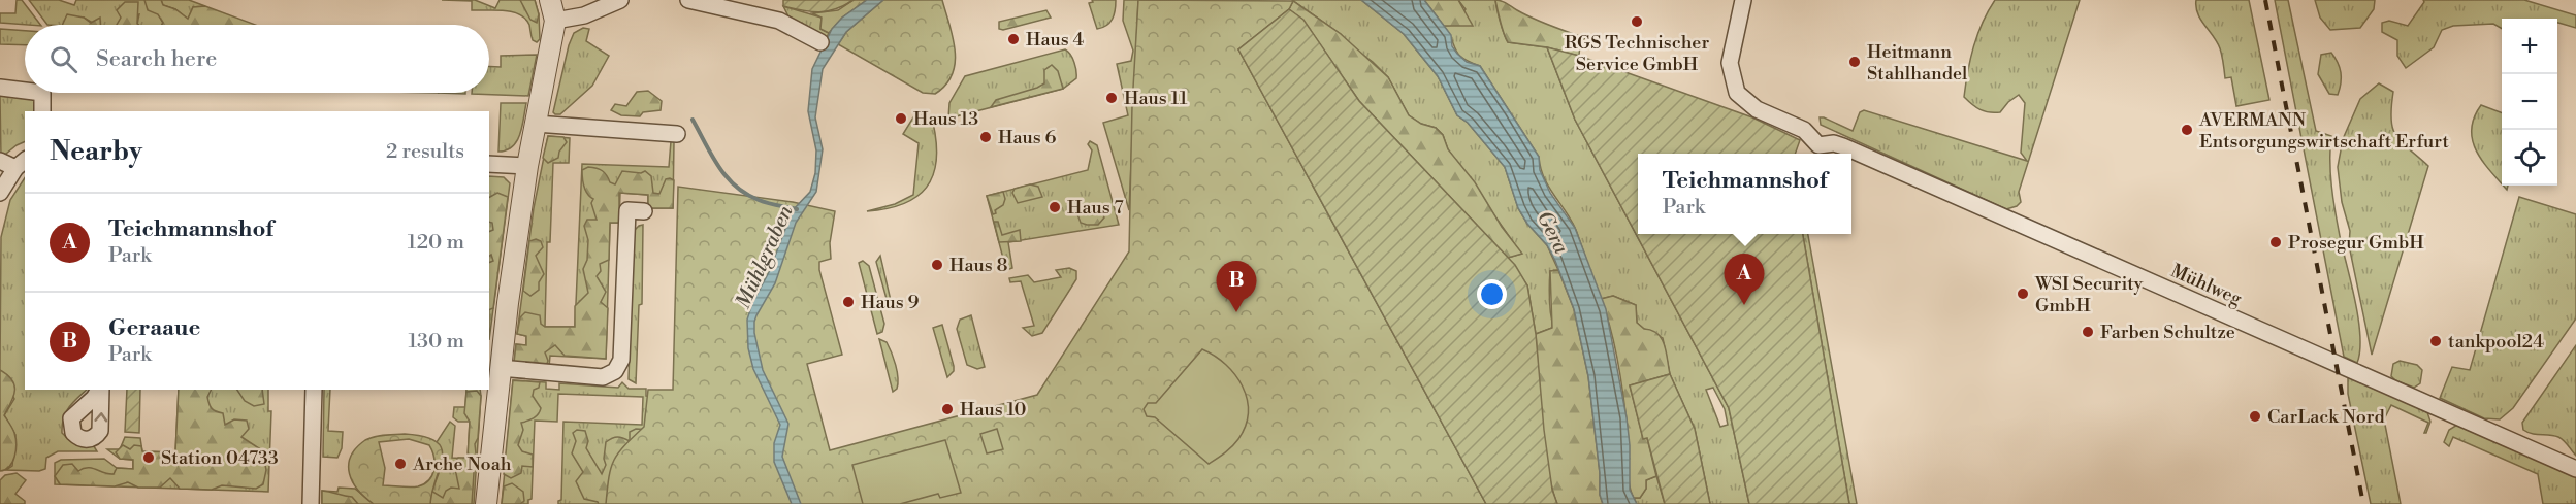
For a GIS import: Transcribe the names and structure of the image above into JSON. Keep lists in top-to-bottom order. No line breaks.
{"streets":{"street":["Mühlweg"]},"water":["Gera","Mühlgraben"],"places":["RGS Technischer Service GmbH","Haus 4","Heitmann Stahlhandel","Haus 11","Haus 13","AVERMANN Entsorgungswirtschaft Erfurt","Haus 6","Haus 7","Prosegur GmbH","Haus 8","WSI Security GmbH","Haus 9","Farben Schultze","tankpool24","Haus 10","CarLack Nord","Station 04733","Arche Noah"],"page":{"map_buttons":["+","−"],"search":"Search here","heading":["Nearby","2 results"],"popup":["Teichmannshof","Park"],"list":[{"mark":"A","name":"Teichmannshof","note":"Park","value":"120 m"},{"mark":"B","name":"Geraaue","note":"Park","value":"130 m"}],"pins":["A","B"]}}
